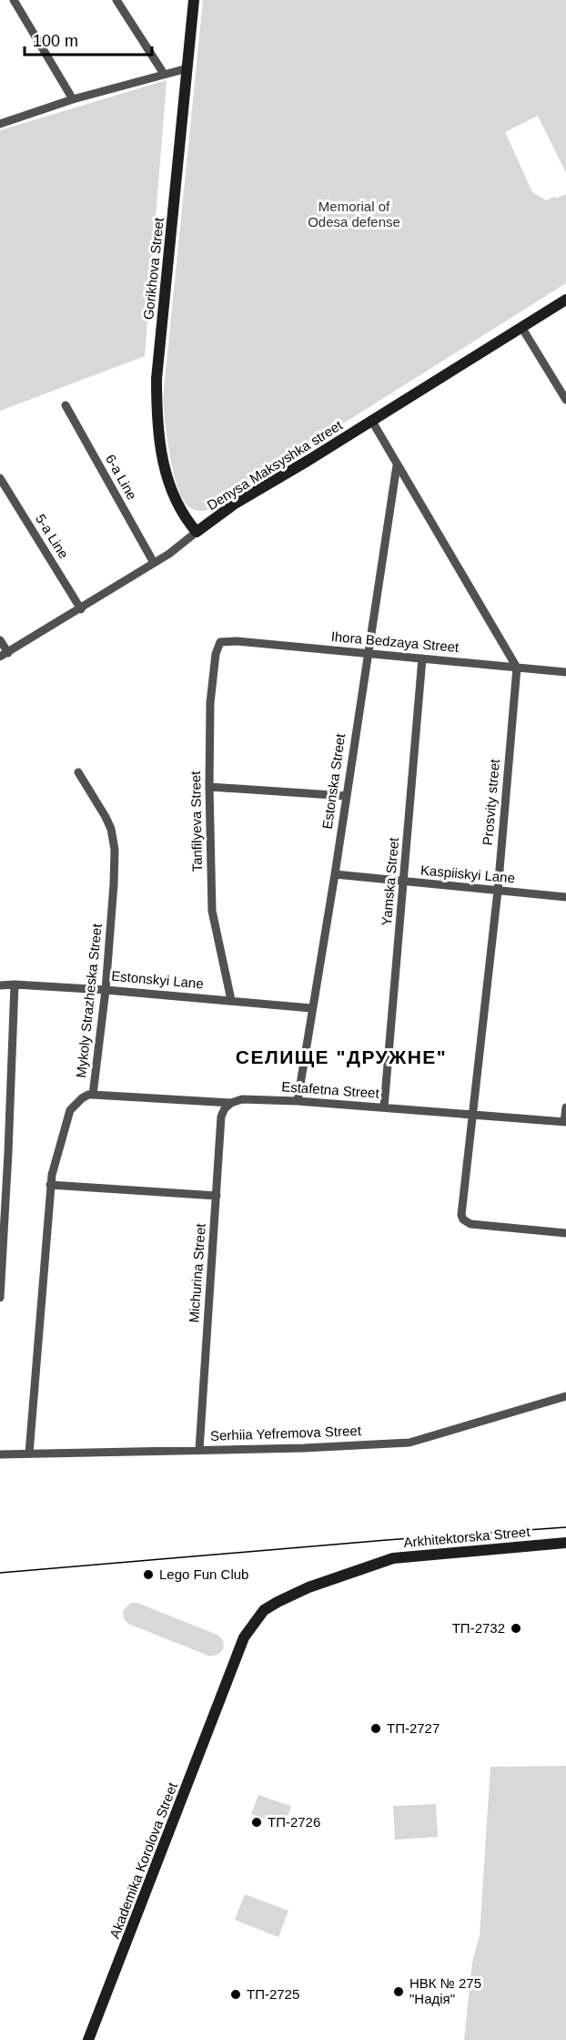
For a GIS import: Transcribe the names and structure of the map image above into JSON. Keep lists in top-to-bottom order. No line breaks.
{"streets":{"street":["Gorikhova Street","Denysa Maksyshka street","6-a Line","5-a Line","Ihora Bedzaya Street","Estonska Street","Prosvity street","Tanfilyeva Street","Kaspiiskyi Lane","Yamska Street","Estonskyi Lane","Mykoly Strazheska Street","Estafetna Street","Michurina Street","Serhiia Yefremova Street","Arkhitektorska Street"]},"crossings":[["Gorikhova Street","Denysa Maksyshka street"],["Denysa Maksyshka street","6-a Line"],["Denysa Maksyshka street","5-a Line"],["Ihora Bedzaya Street","Estonska Street"],["Ihora Bedzaya Street","Prosvity street"],["Ihora Bedzaya Street","Tanfilyeva Street"],["Ihora Bedzaya Street","Yamska Street"],["Estonska Street","Kaspiiskyi Lane"],["Estonska Street","Estonskyi Lane"],["Estonska Street","Estafetna Street"],["Prosvity street","Kaspiiskyi Lane"],["Prosvity street","Estafetna Street"],["Tanfilyeva Street","Estonskyi Lane"],["Kaspiiskyi Lane","Yamska Street"],["Yamska Street","Estafetna Street"],["Estonskyi Lane","Mykoly Strazheska Street"],["Mykoly Strazheska Street","Estafetna Street"],["Mykoly Strazheska Street","Serhiia Yefremova Street"],["Estafetna Street","Michurina Street"],["Michurina Street","Serhiia Yefremova Street"]],"districts":["СЕЛИЩЕ \"ДРУЖНЕ\""],"parks":["Memorial of Odesa defense"],"places":["Lego Fun Club","ТП-2732","ТП-2727","ТП-2726","НВК № 275 \"Надія\"","ТП-2725"],"scale_bar":"100 m"}
